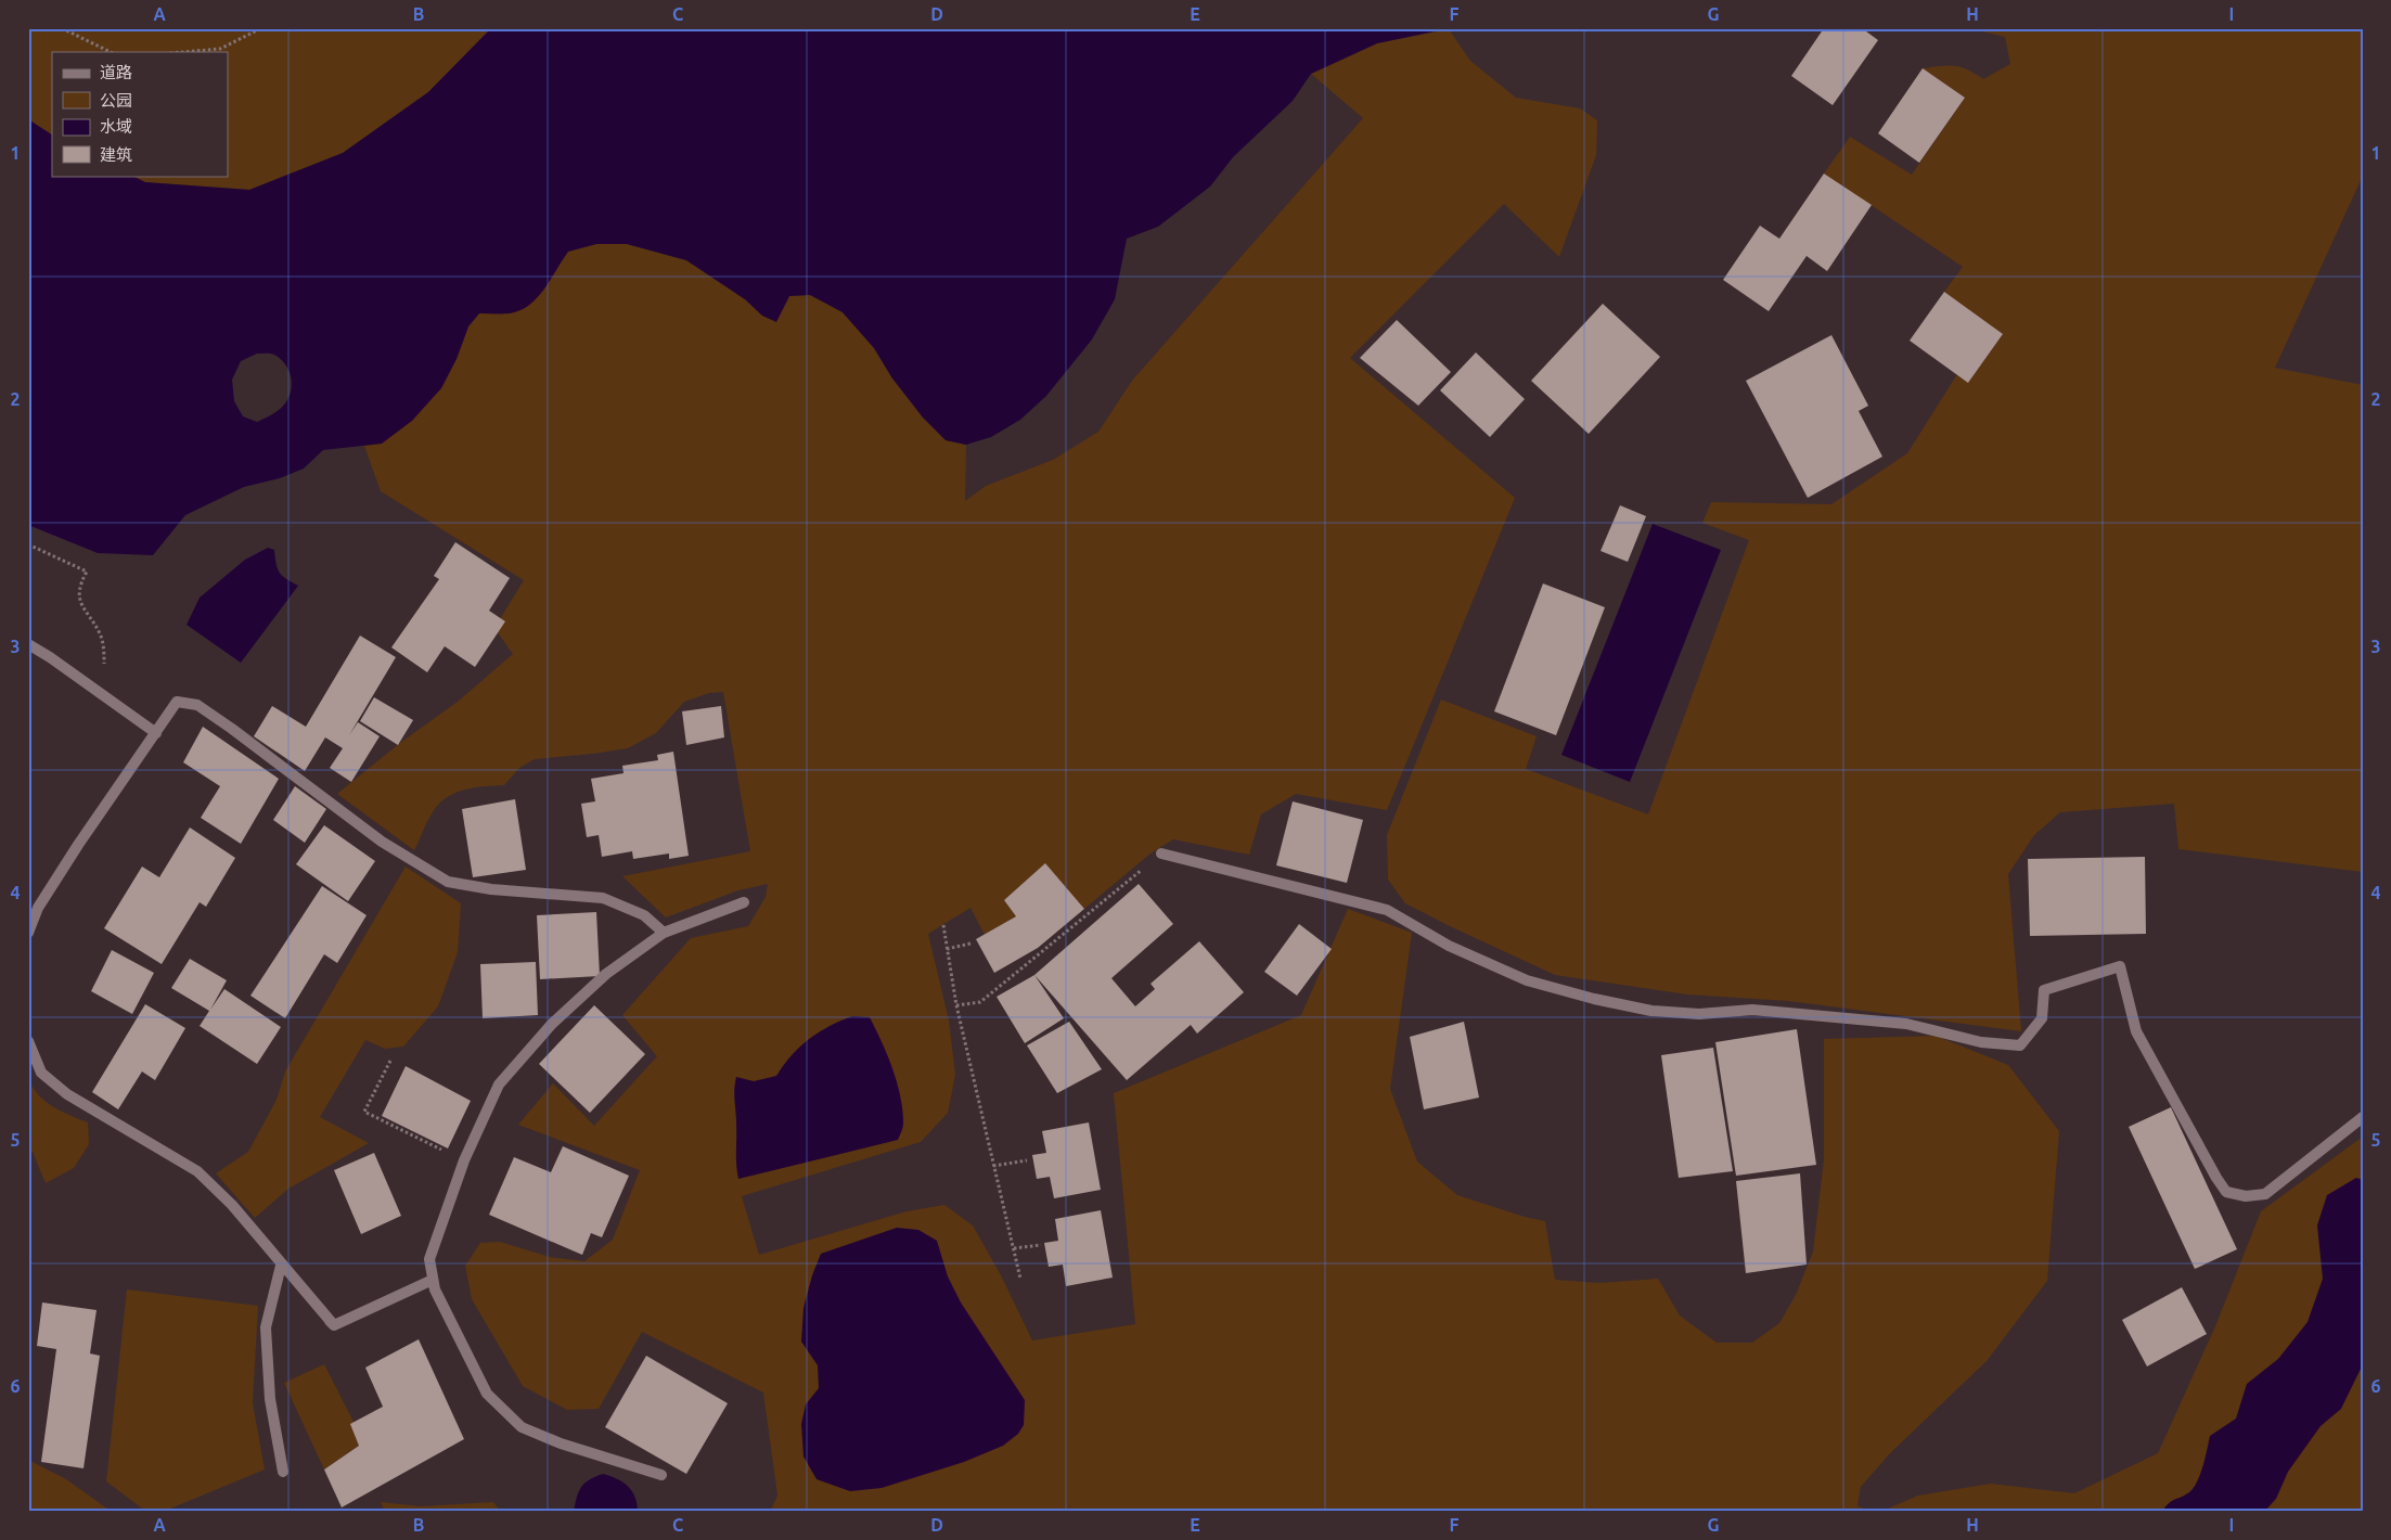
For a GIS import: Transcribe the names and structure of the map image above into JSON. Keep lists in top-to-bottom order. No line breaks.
{"legend":["道路","公园","水域","建筑"],"grid":{"columns":["A","B","C","D","E","F","G","H","I"],"rows":["1","2","3","4","5","6"]}}
